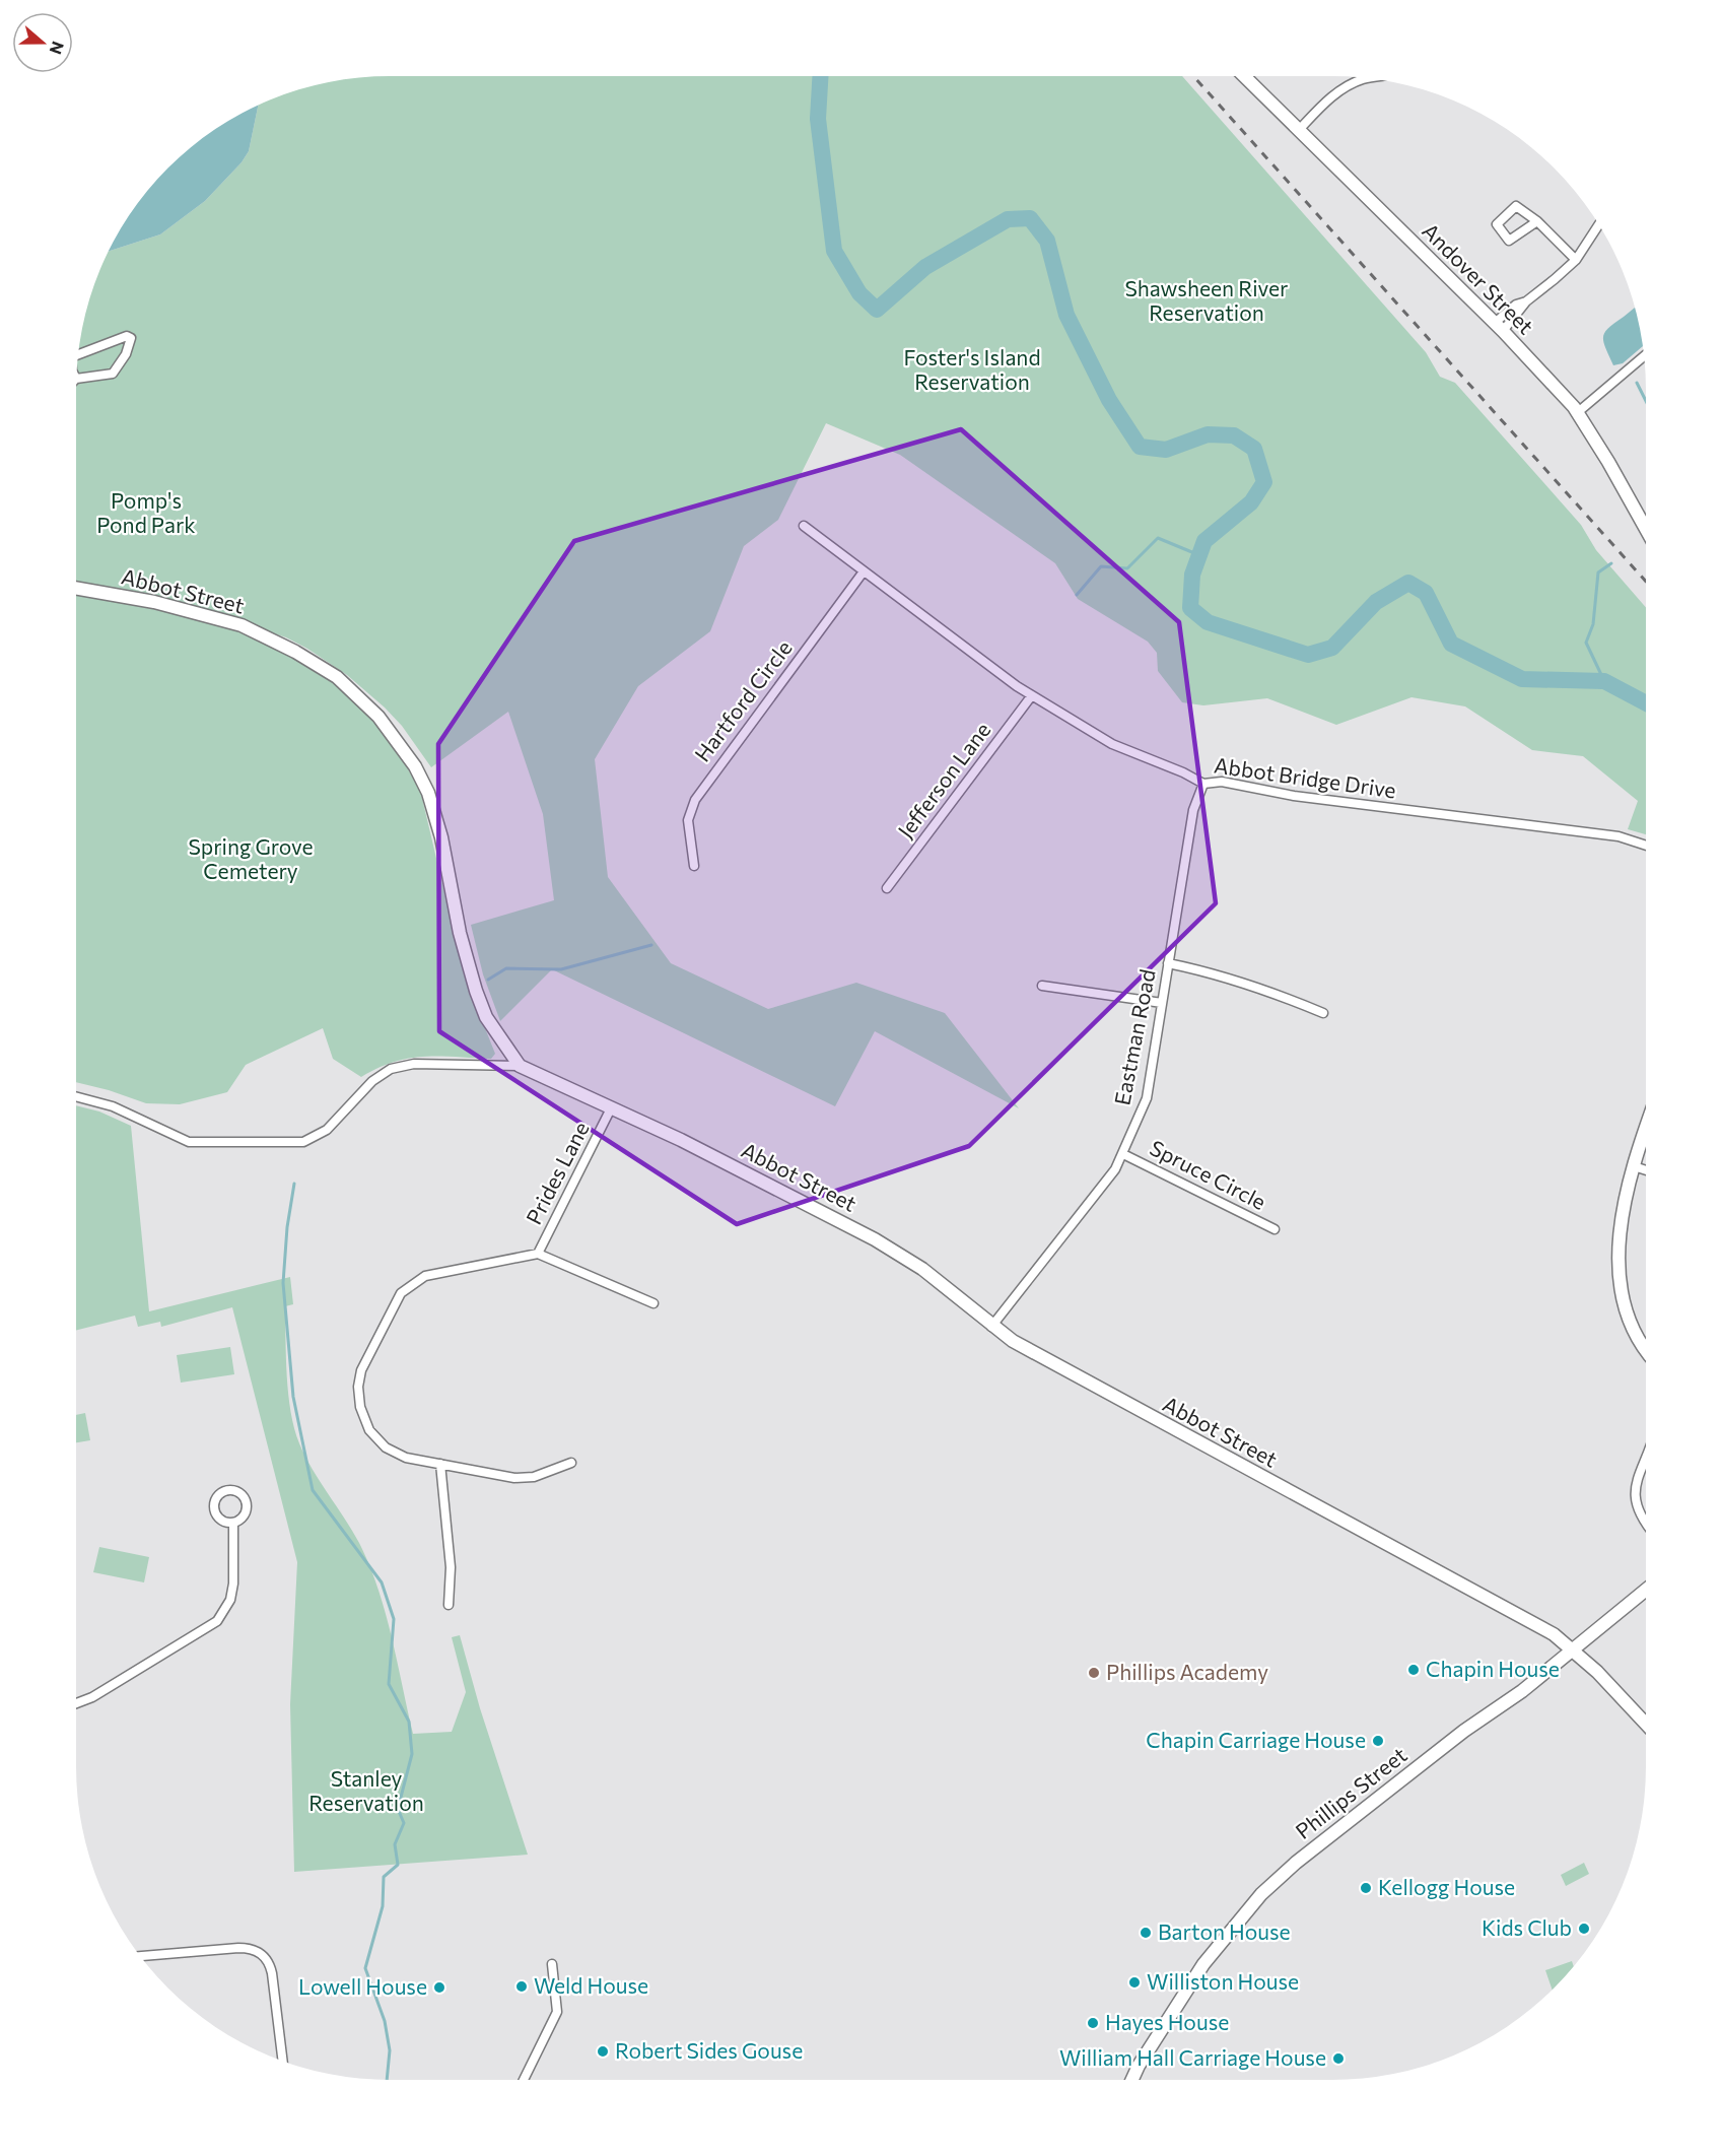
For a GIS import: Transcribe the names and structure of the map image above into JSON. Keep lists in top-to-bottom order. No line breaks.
{"streets":{"street":["Andover Street","Abbot Street","Hartford Circle","Abbot Bridge Drive","Jefferson Lane","Eastman Road","Prides Lane","Spruce Circle","Phillips Street"]},"crossings":[["Abbot Street","Eastman Road"],["Abbot Street","Prides Lane"],["Abbot Street","Phillips Street"],["Hartford Circle","Abbot Bridge Drive"],["Abbot Bridge Drive","Jefferson Lane"],["Abbot Bridge Drive","Eastman Road"],["Eastman Road","Spruce Circle"]],"parks":["Shawsheen River Reservation","Foster's Island Reservation","Pomp's Pond Park","Spring Grove Cemetery","Stanley Reservation"],"places":["Chapin House","Phillips Academy","Chapin Carriage House","Kellogg House","Kids Club","Barton House","Williston House","Weld House","Lowell House","Hayes House","Robert Sides Gouse","William Hall Carriage House"],"north":"right"}
